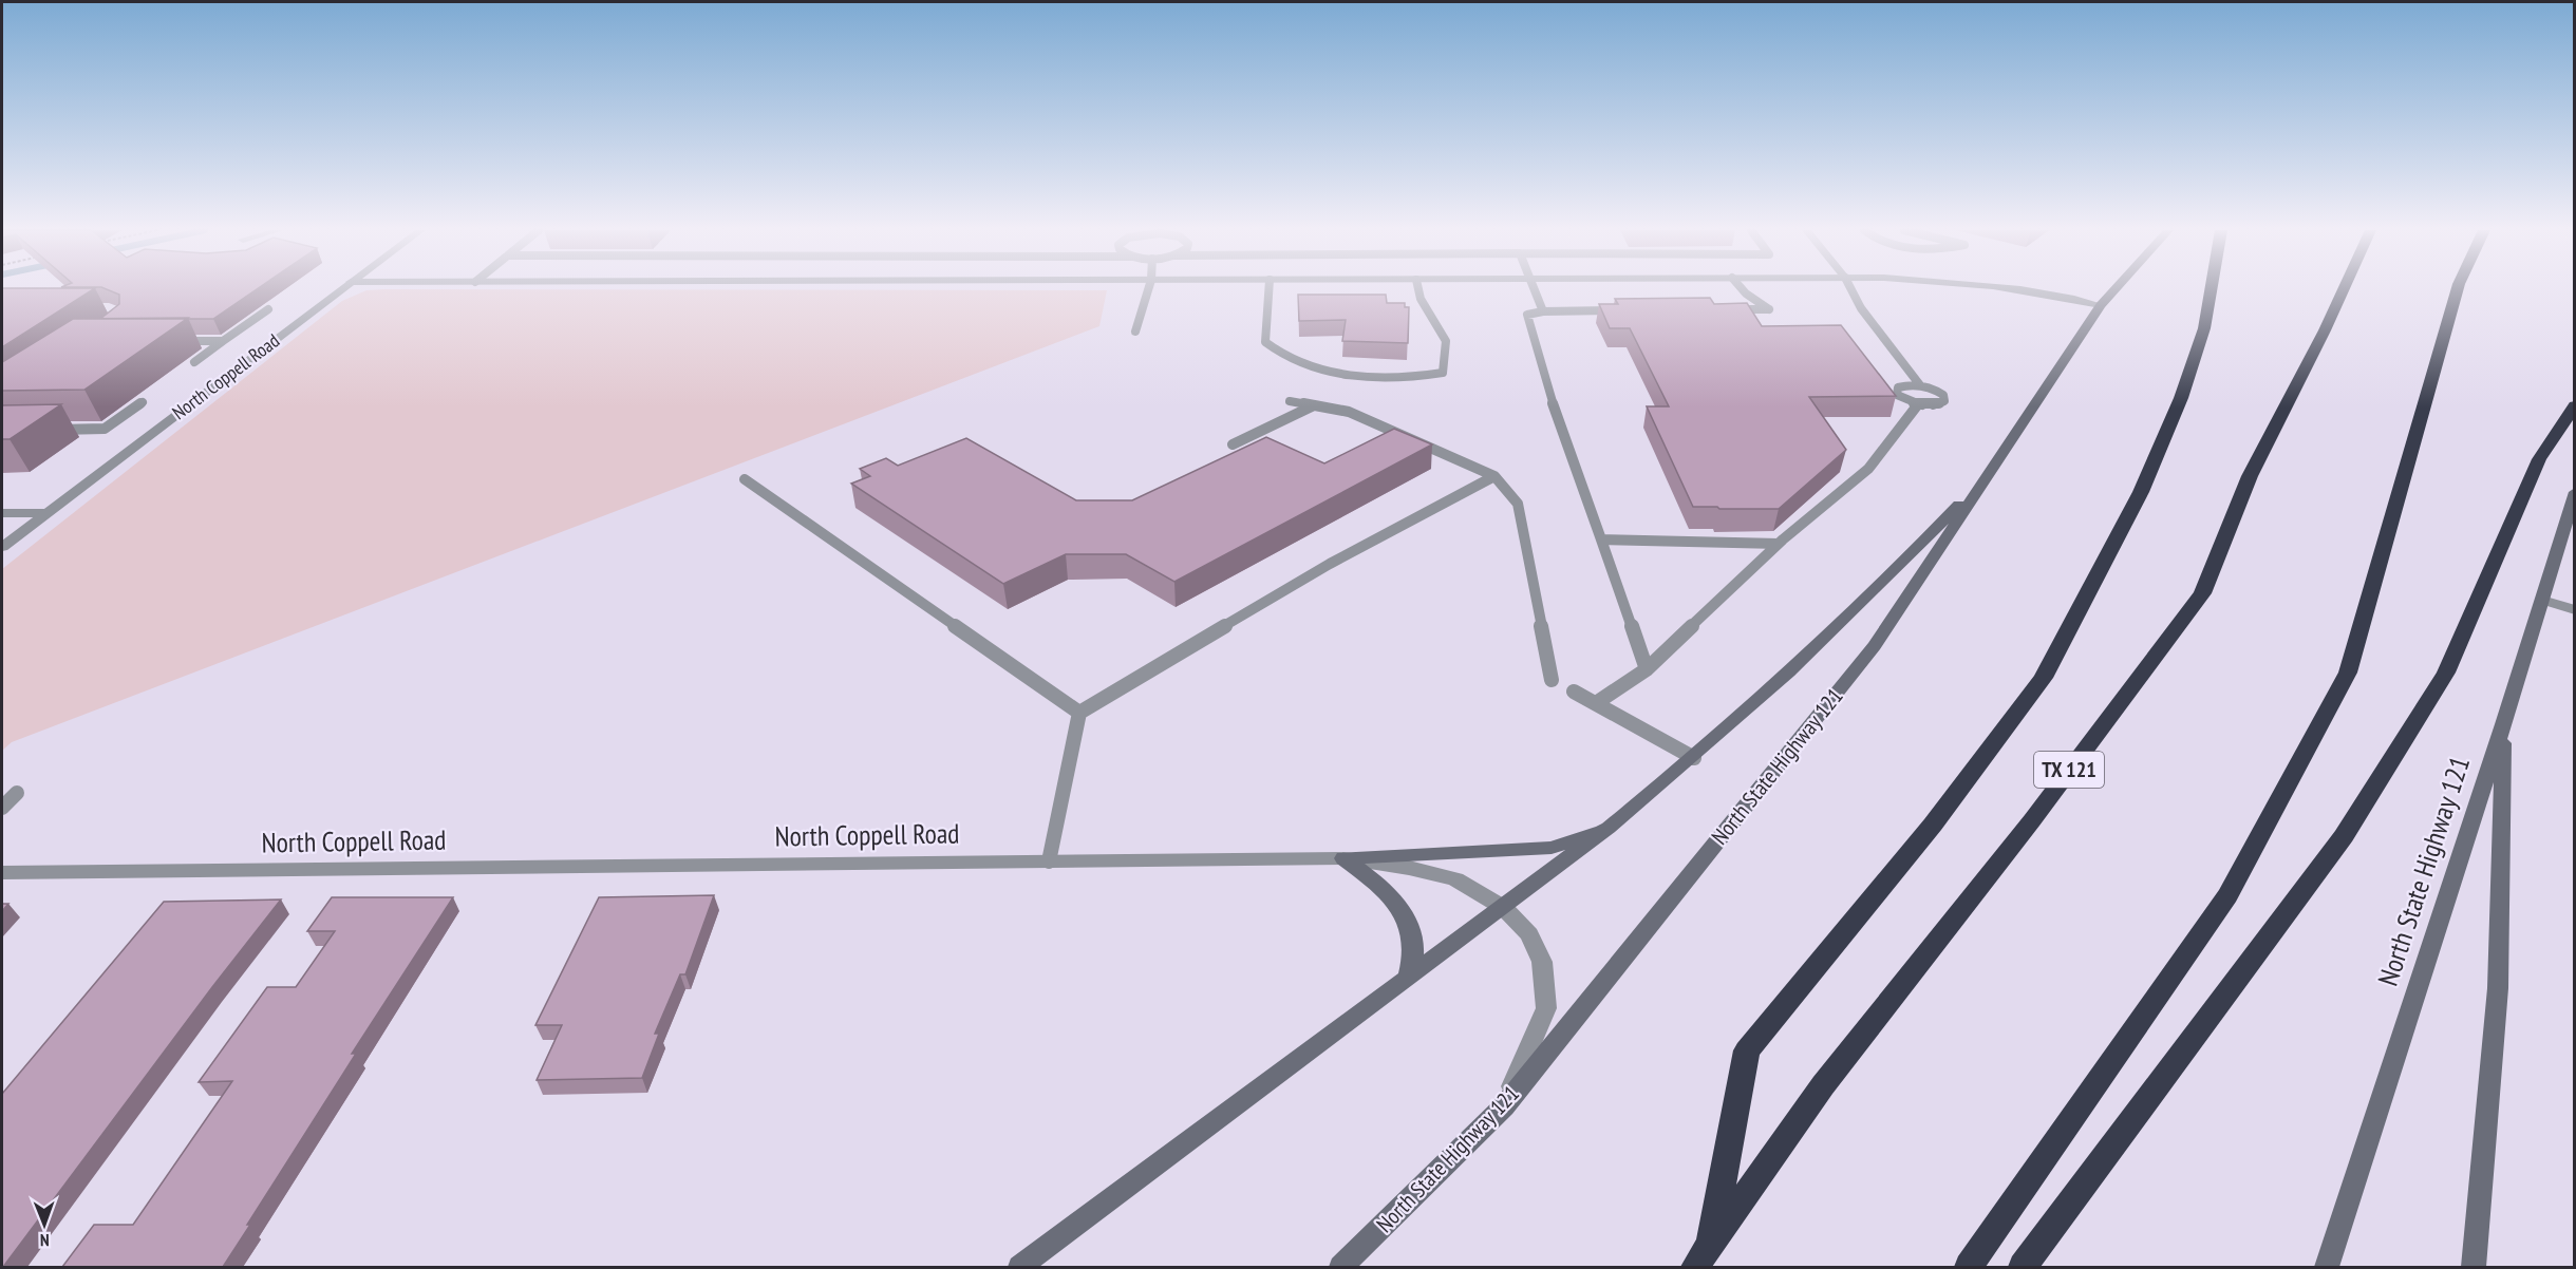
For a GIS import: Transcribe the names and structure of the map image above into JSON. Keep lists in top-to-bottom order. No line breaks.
{"streets":{"highway":["TX 121"],"main road":["North State Highway 121"],"street":["North Coppell Road"]},"crossings":[["North Coppell Road","North State Highway 121"]],"north":"bottom"}
